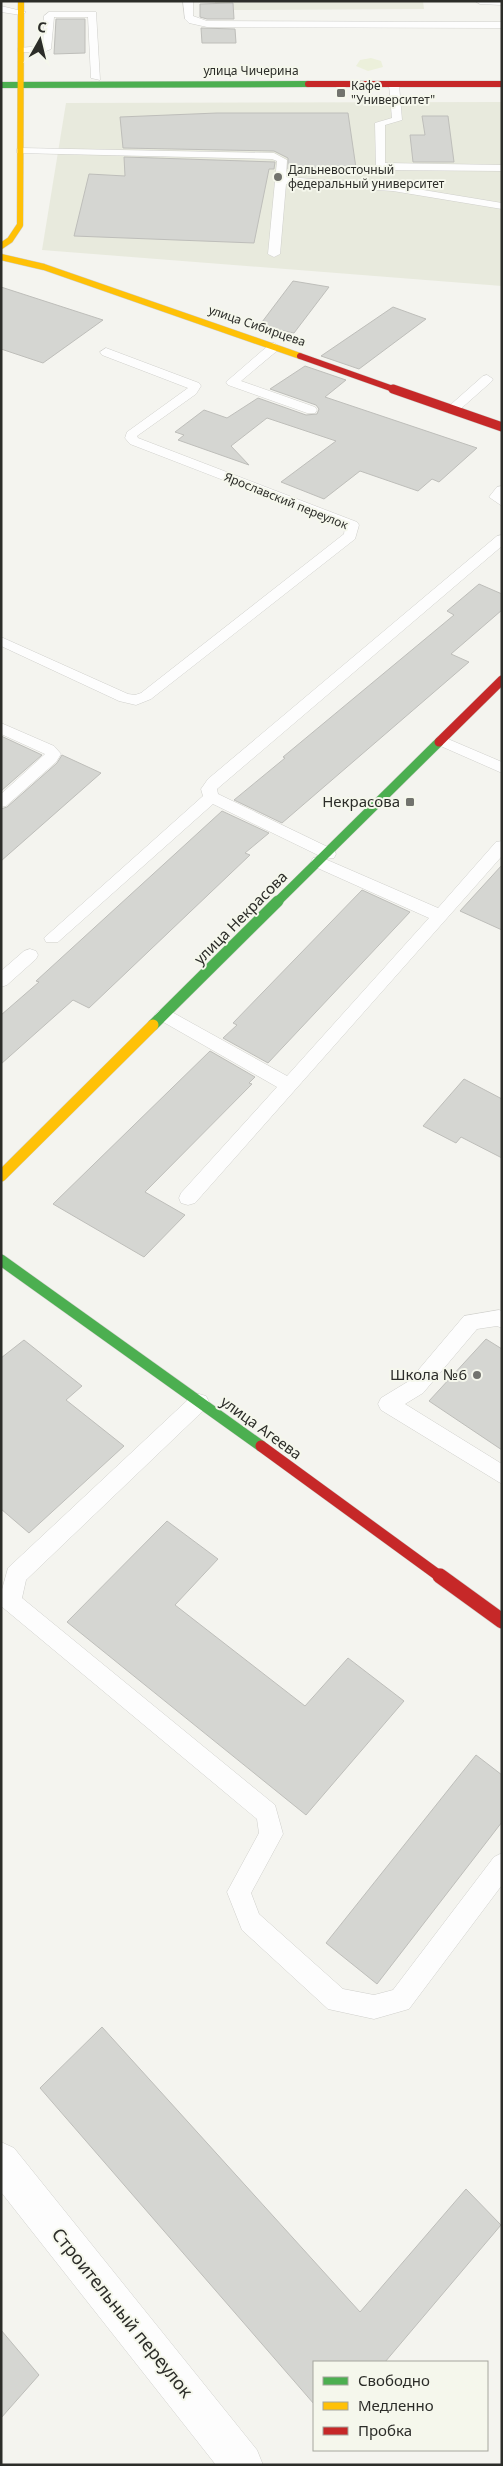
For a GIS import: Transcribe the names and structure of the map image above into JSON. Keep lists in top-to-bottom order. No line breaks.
{"streets":{"main road":["улица Чичерина","улица Сибирцева","улица Некрасова","улица Агеева"],"street":["Строительный переулок"],"lane":["Ярославский переулок"]},"places":{"transit":["Кафе \"Университет\"","Некрасова"],"other":["Дальневосточный федеральный университет","Школа №6"]},"legend":["Свободно","Медленно","Пробка"],"north":"top"}
